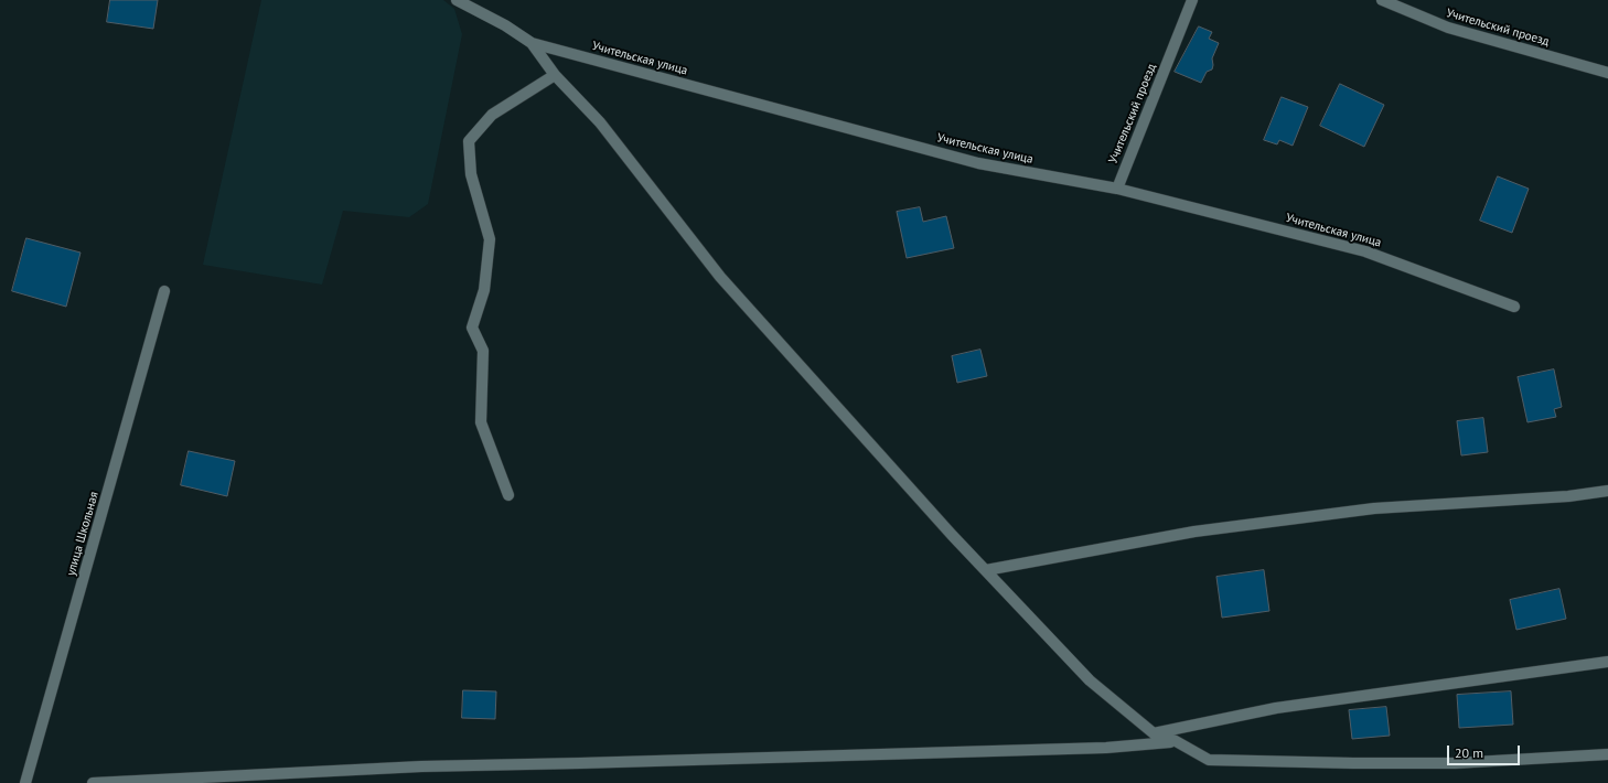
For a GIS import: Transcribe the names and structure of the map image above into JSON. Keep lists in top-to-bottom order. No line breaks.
{"streets":{"street":["Учительский проезд","Учительская улица","улица Школьная"]},"crossings":[["Учительский проезд","Учительская улица"]],"scale_bar":"20 m"}
